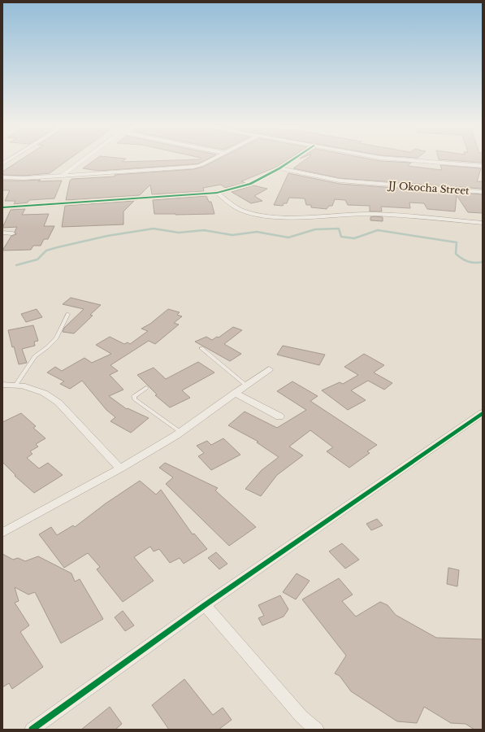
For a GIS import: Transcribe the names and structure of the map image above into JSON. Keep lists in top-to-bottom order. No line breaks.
{"streets":{"street":["JJ Okocha Street"]}}
